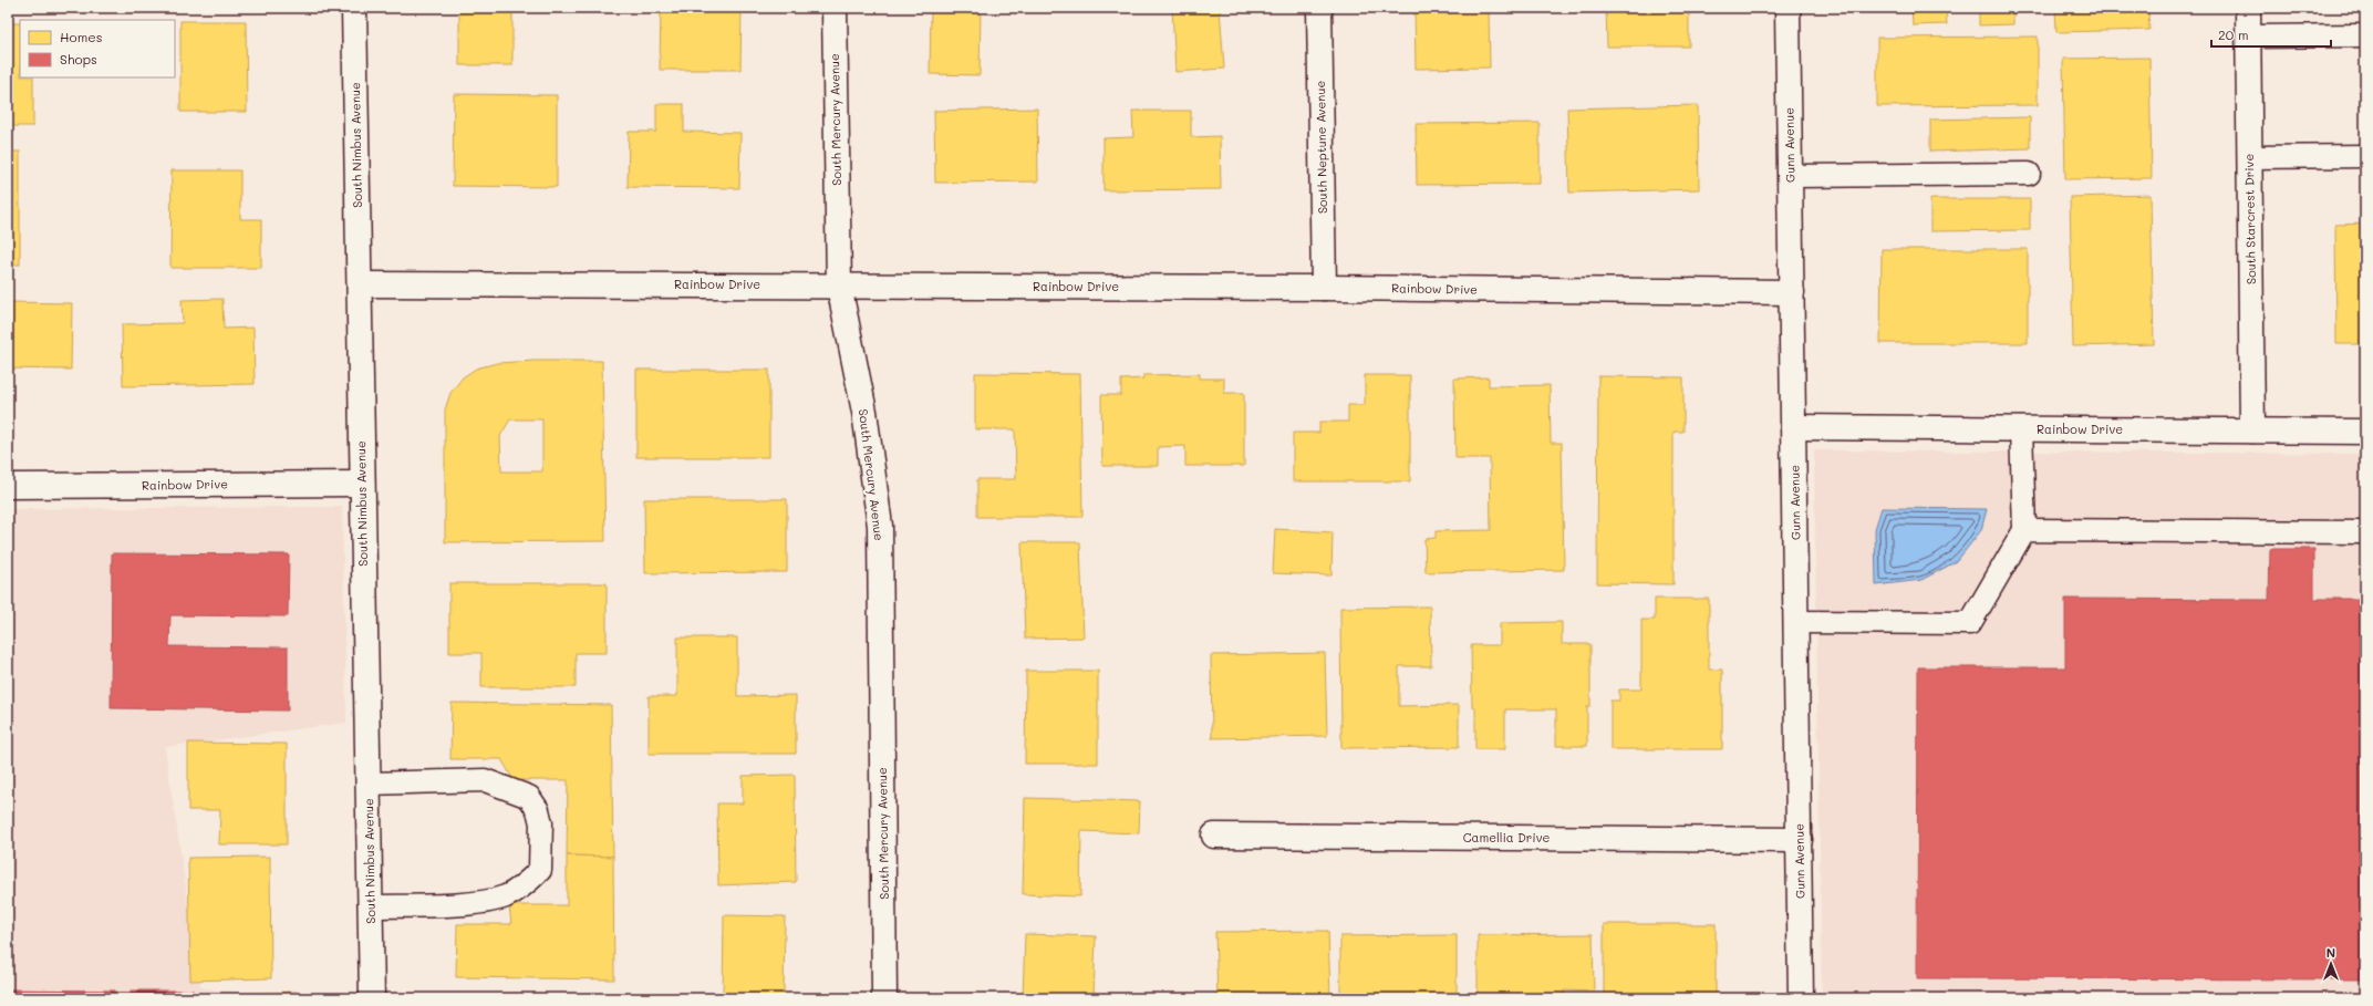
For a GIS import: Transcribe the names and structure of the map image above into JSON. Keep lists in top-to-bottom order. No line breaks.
{"streets":{"street":["South Mercury Avenue","South Nimbus Avenue","Gunn Avenue","South Neptune Avenue","South Starcrest Drive","Rainbow Drive","Camellia Drive"]},"crossings":[["South Mercury Avenue","Rainbow Drive"],["South Nimbus Avenue","Rainbow Drive"],["Gunn Avenue","Rainbow Drive"],["Gunn Avenue","Camellia Drive"],["South Neptune Avenue","Rainbow Drive"],["South Starcrest Drive","Rainbow Drive"]],"legend":["Homes","Shops"],"scale_bar":"20 m","north":"top"}
